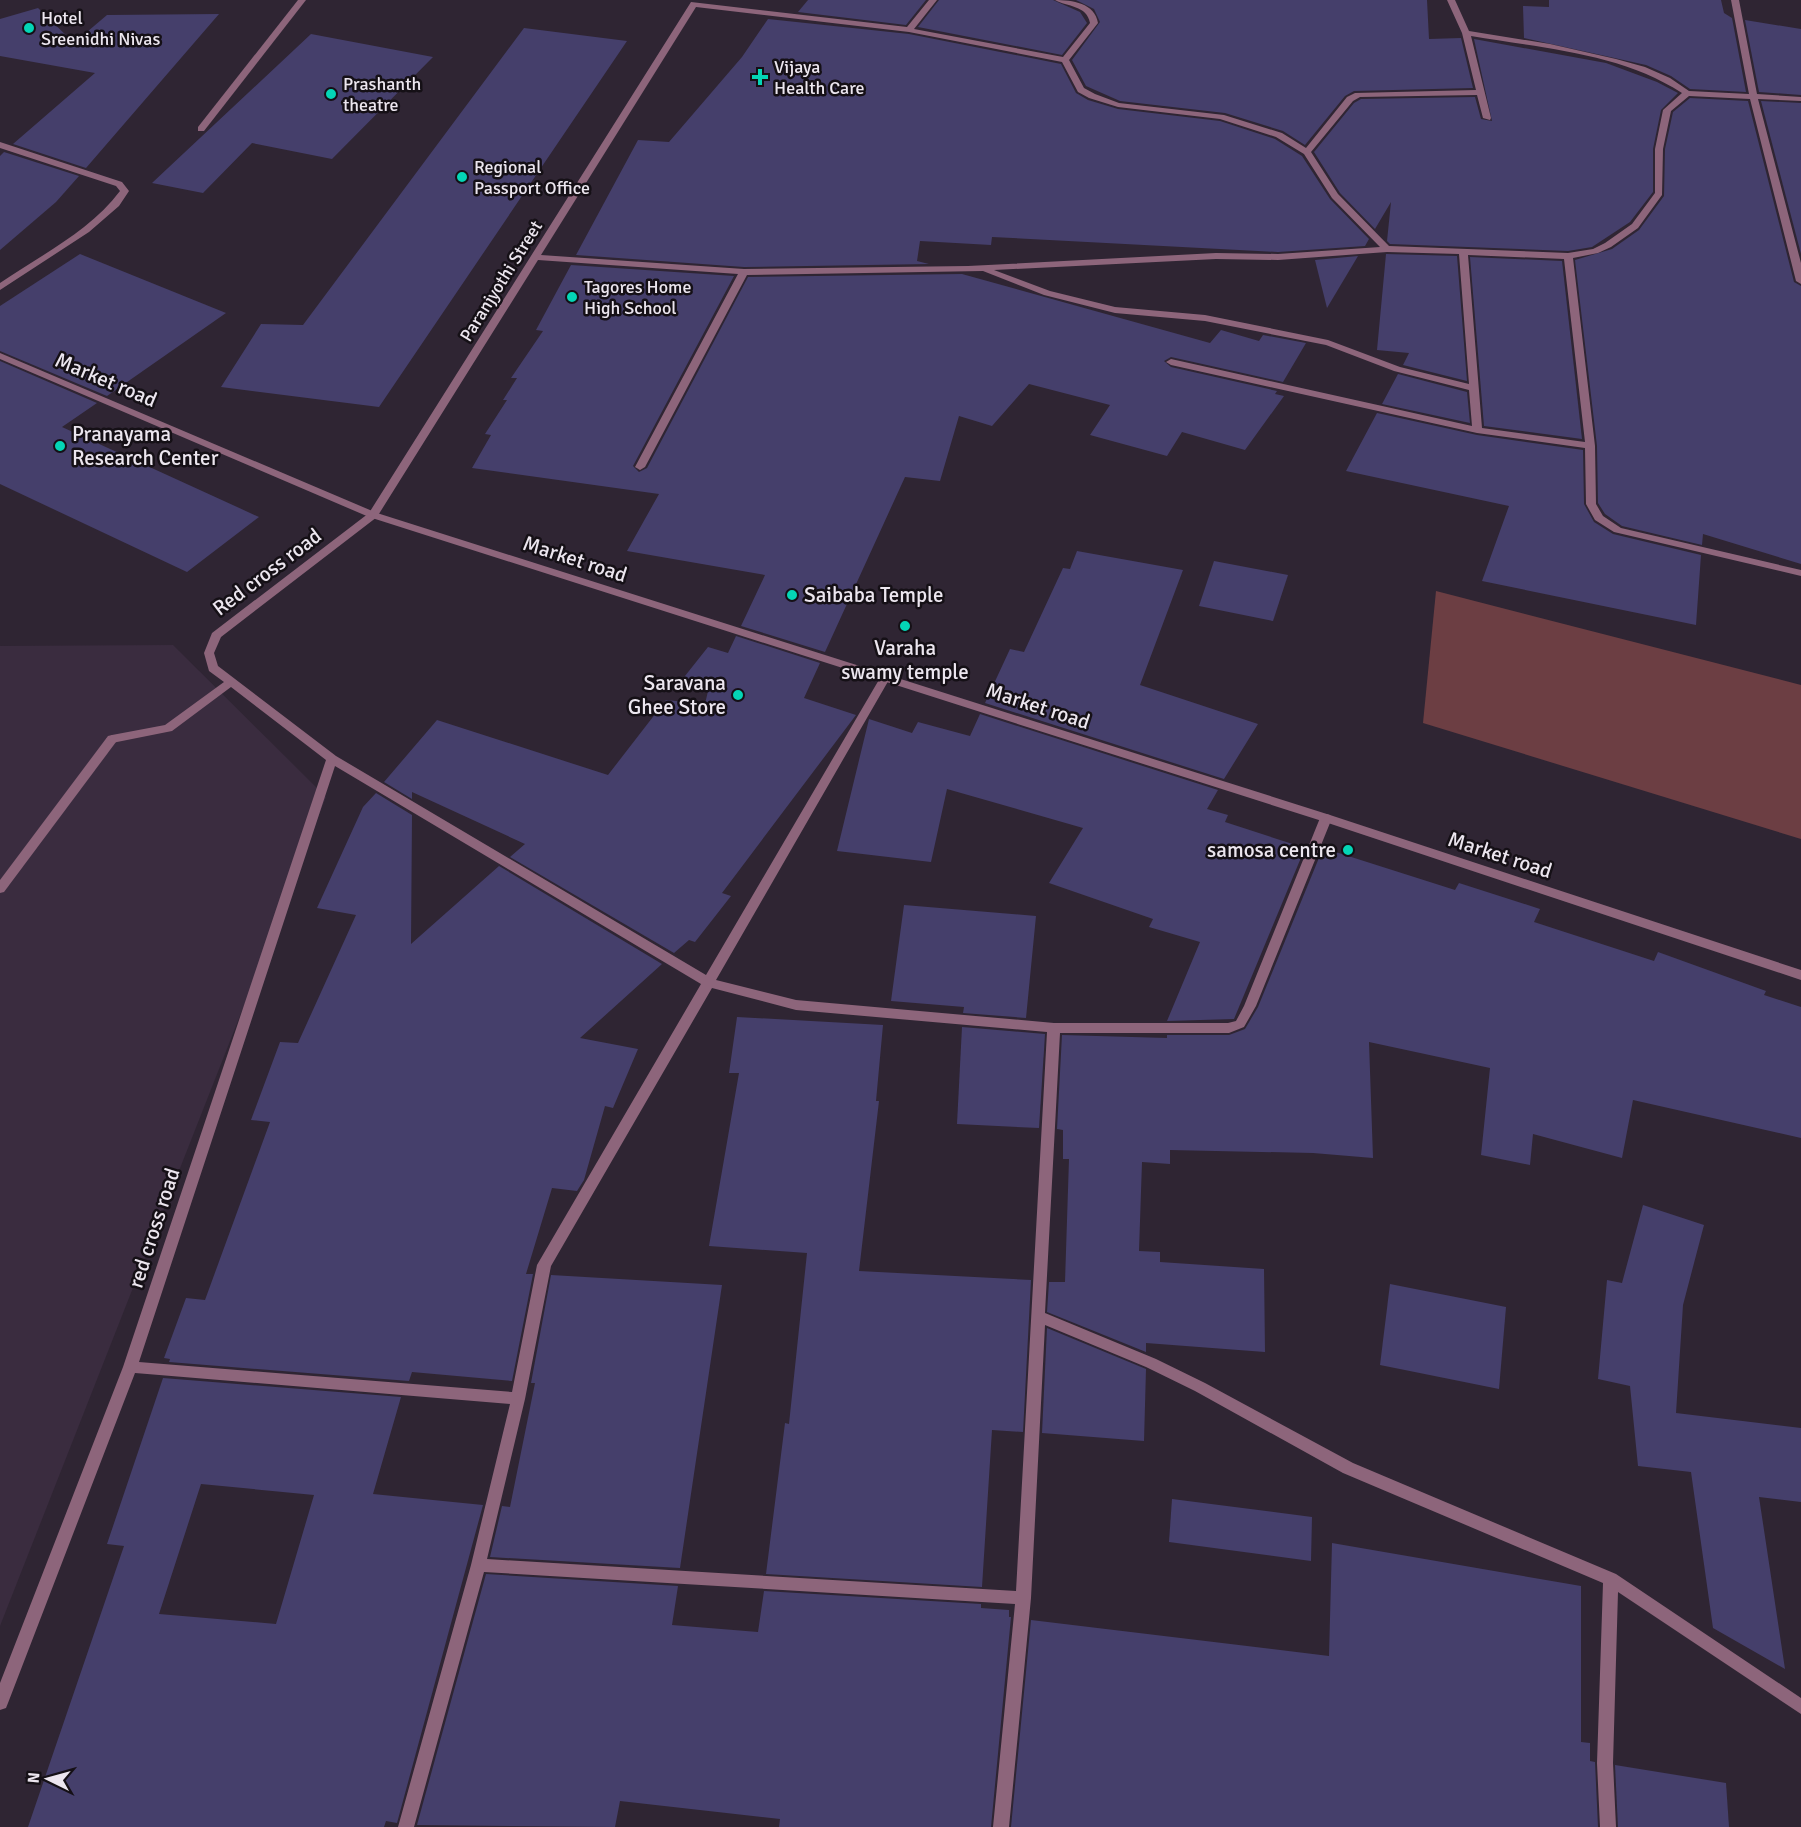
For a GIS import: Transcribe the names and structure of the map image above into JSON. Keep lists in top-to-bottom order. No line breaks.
{"streets":{"street":["Paranjyothi Street","Market road","Red cross road","red cross road"]},"crossings":[["Paranjyothi Street","Market road"],["Paranjyothi Street","Red cross road"],["Market road","Red cross road"],["Red cross road","red cross road"]],"places":{"other":["Hotel Sreenidhi Nivas","Prashanth theatre","Regional Passport Office","Tagores Home High School","Pranayama Research Center","Saibaba Temple","Varaha swamy temple","Saravana Ghee Store","samosa centre"],"health":["Vijaya Health Care"]},"north":"left"}
